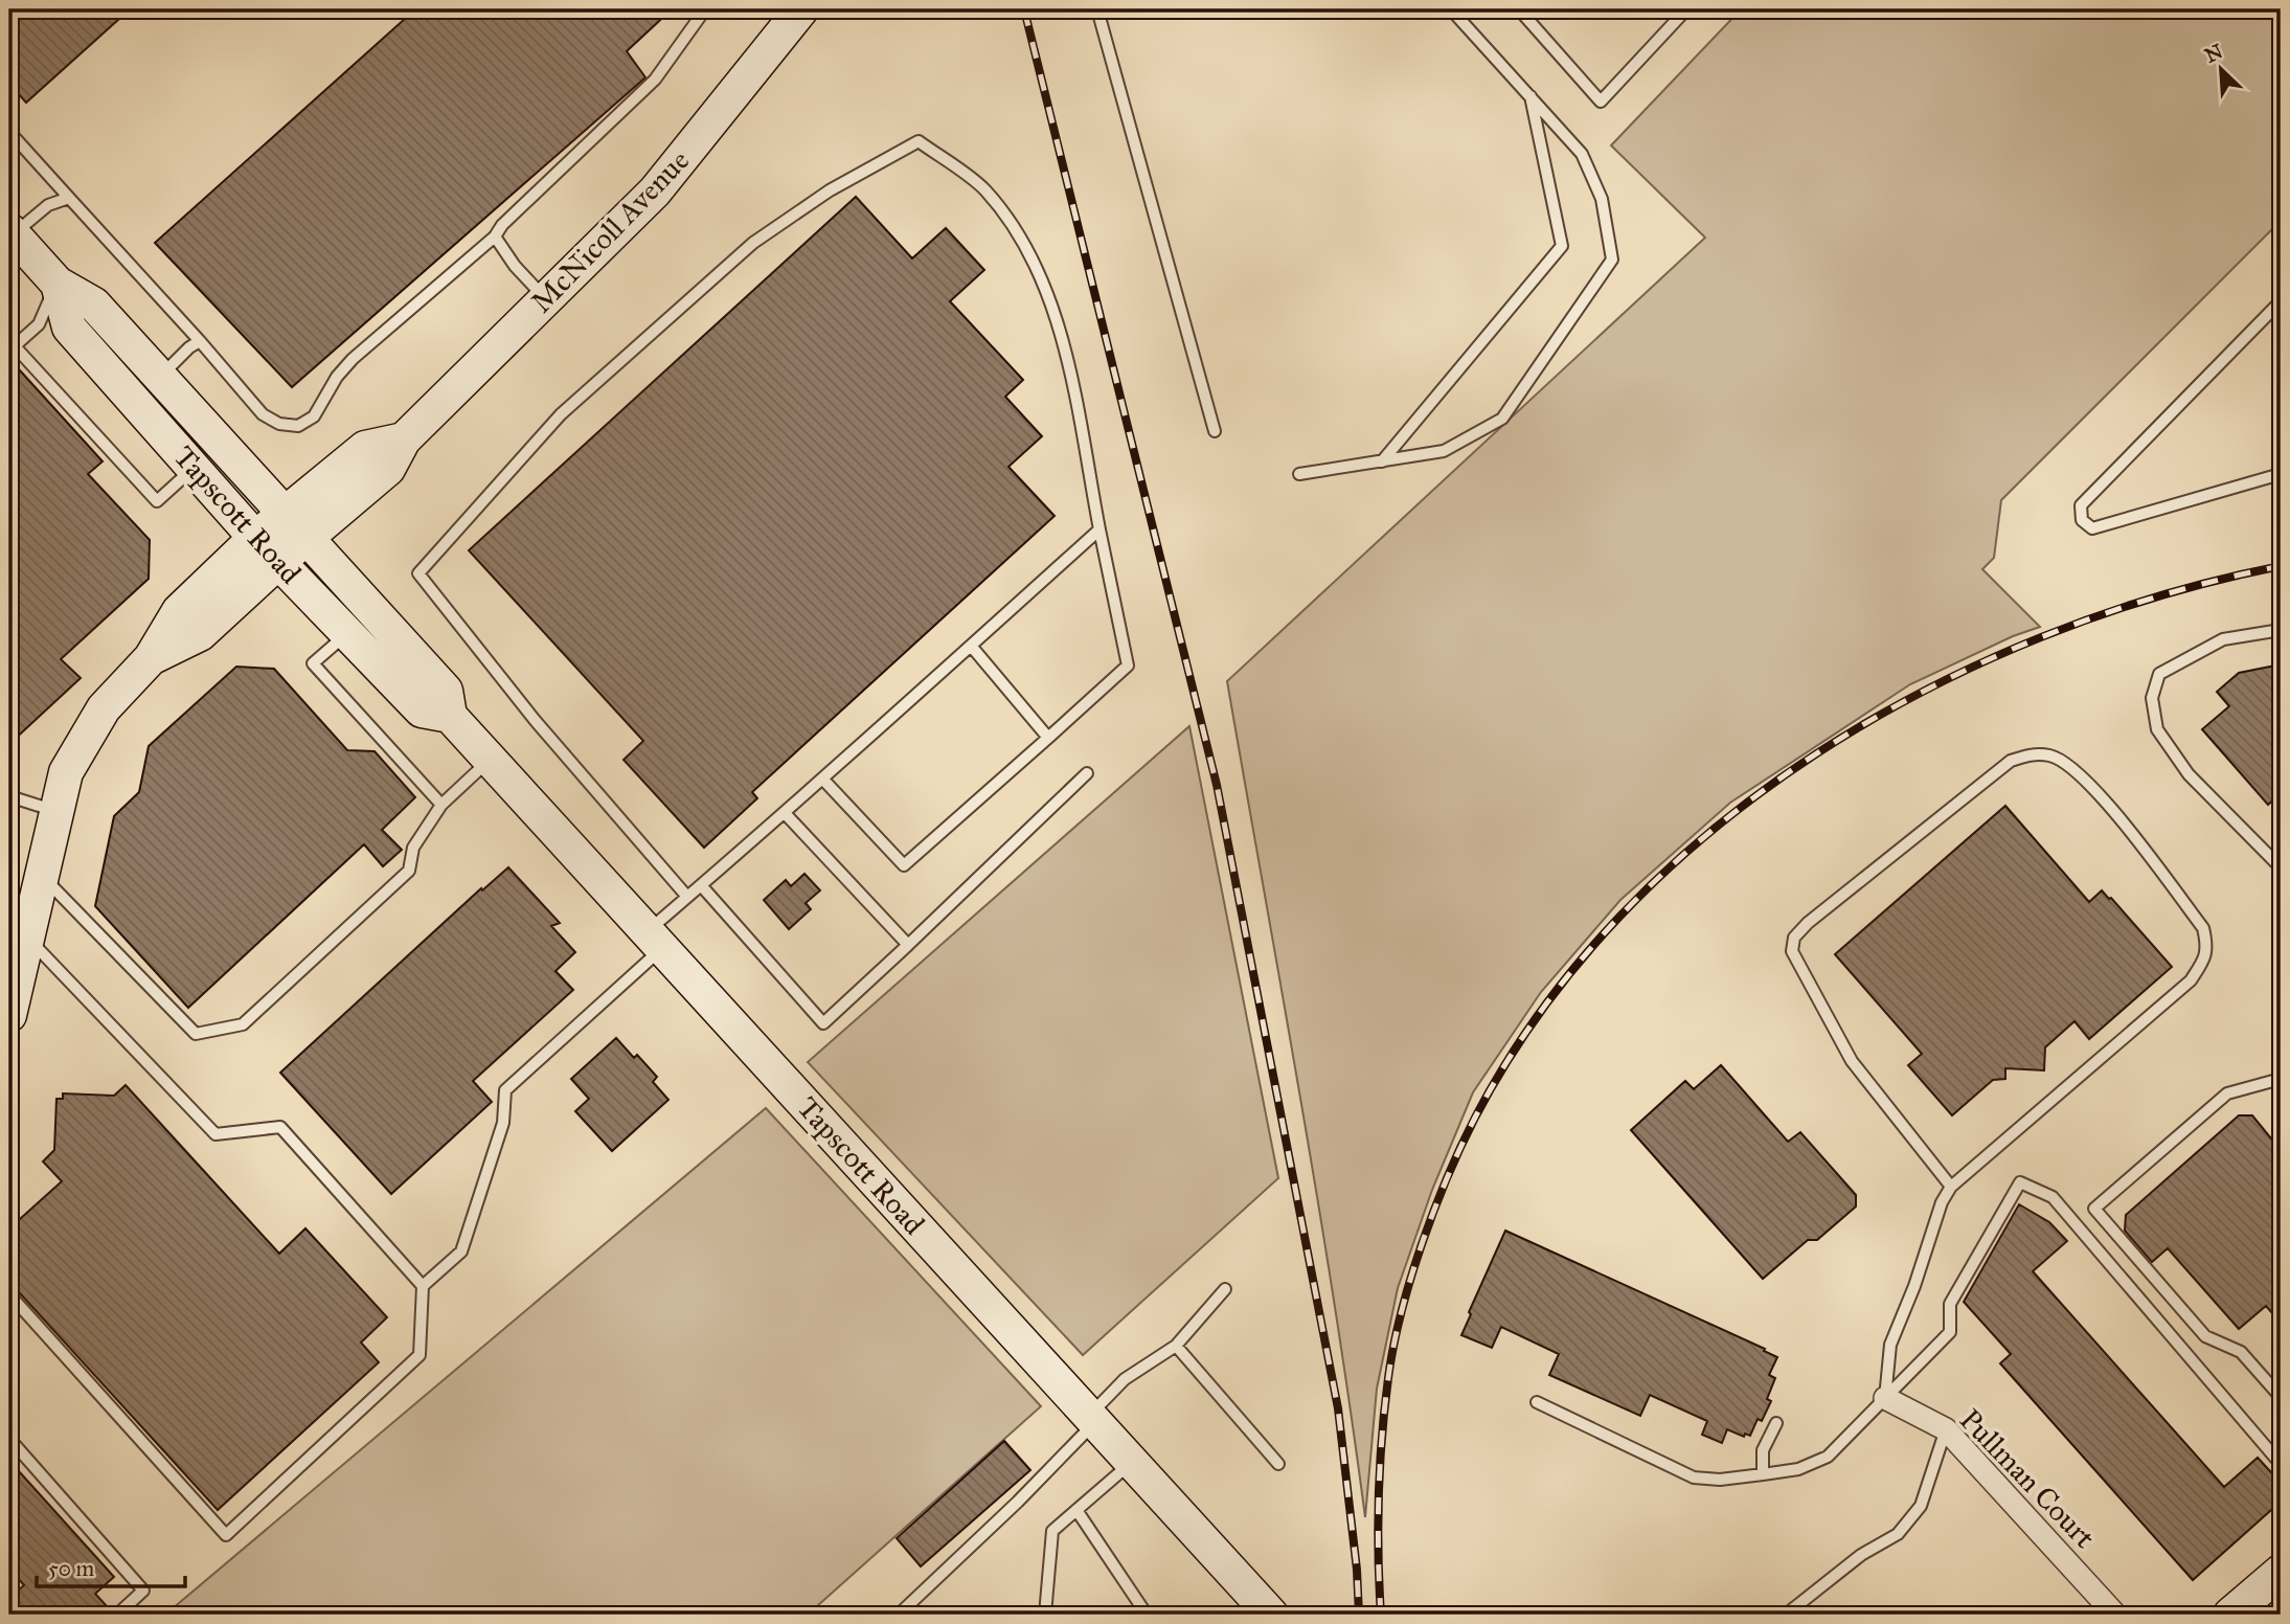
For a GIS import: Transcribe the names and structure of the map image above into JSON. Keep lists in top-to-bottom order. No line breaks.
{"streets":{"street":["McNicoll Avenue","Tapscott Road","Pullman Court"]},"crossings":[["McNicoll Avenue","Tapscott Road"]],"scale_bar":"50 m","north":"top left"}
